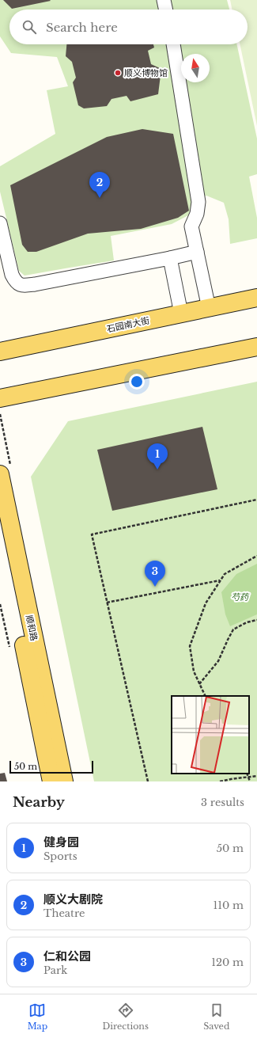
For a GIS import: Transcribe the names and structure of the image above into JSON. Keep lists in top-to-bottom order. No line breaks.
{"streets":{"main road":["石园南大街","顺和路"]},"parks":["芍药"],"places":["顺义博物馆"],"scale_bar":"50 m","north":"top","page":{"search":"Search here","pins":["2","1","3"],"scale":"50 m","heading":["Nearby","3 results"],"list":[{"mark":"1","name":"健身园","note":"Sports","value":"50 m"},{"mark":"2","name":"顺义大剧院","note":"Theatre","value":"110 m"},{"mark":"3","name":"仁和公园","note":"Park","value":"120 m"}],"nav":["Map","Directions","Saved"]}}
